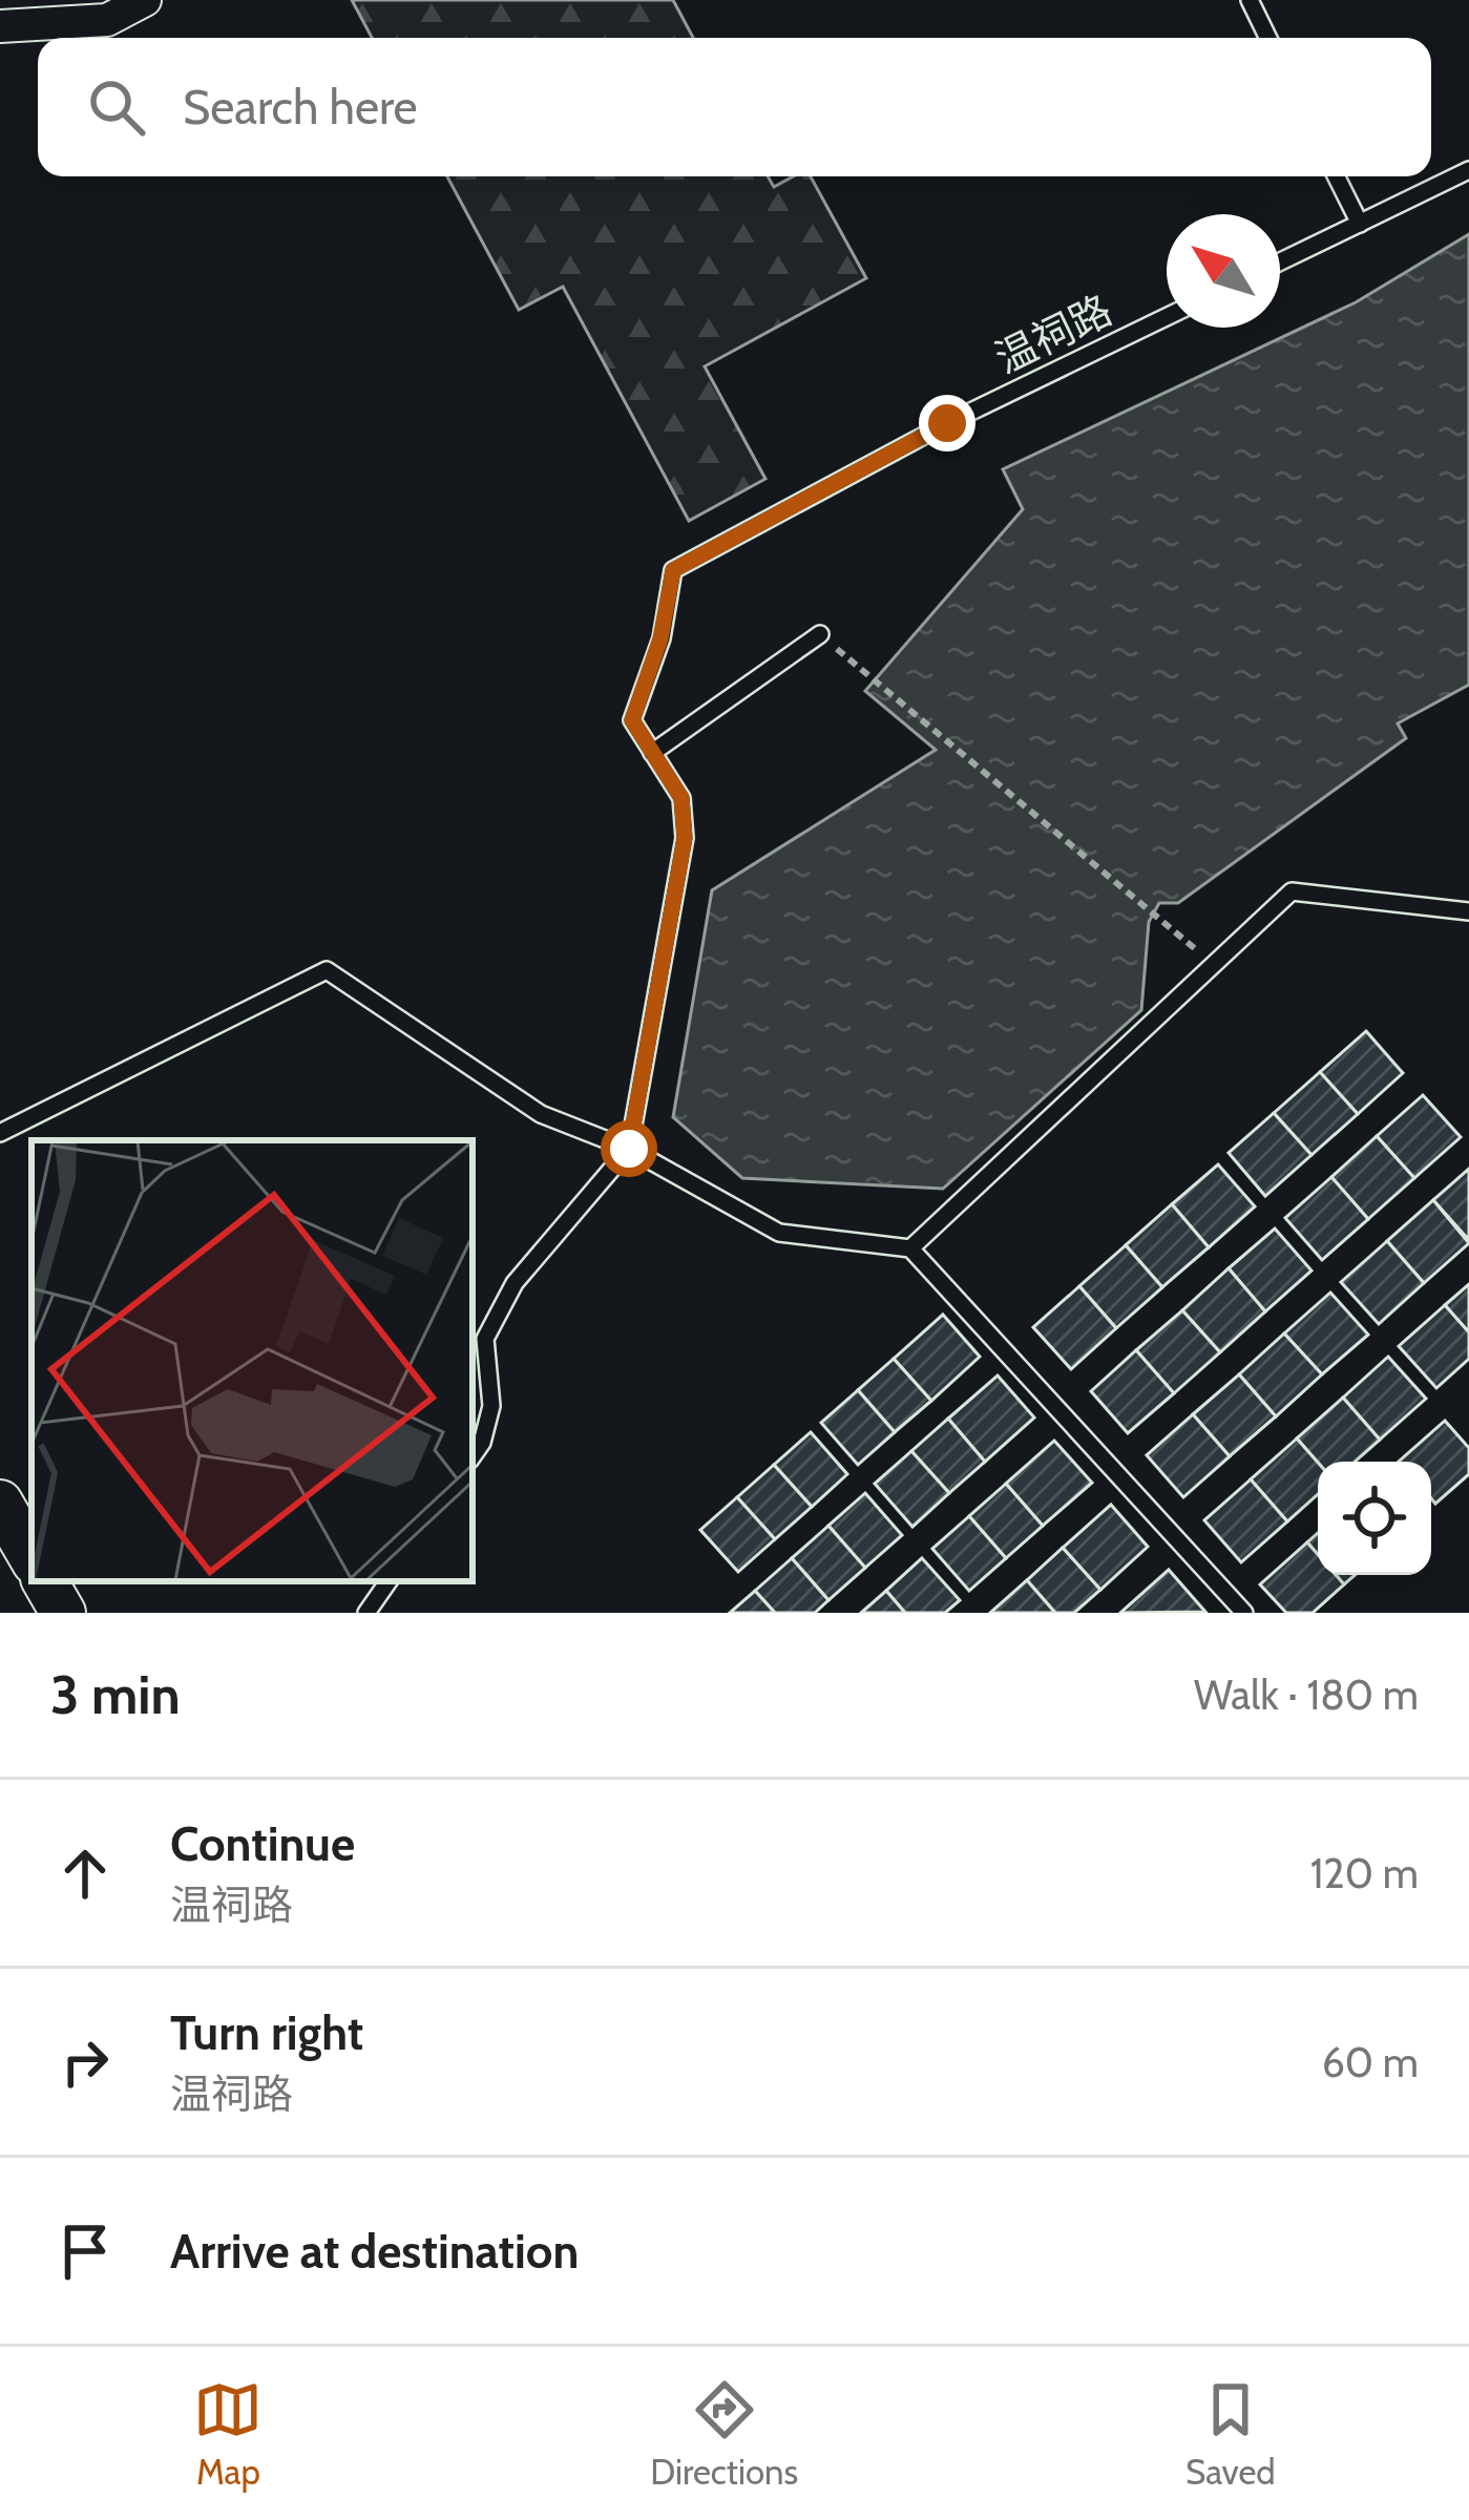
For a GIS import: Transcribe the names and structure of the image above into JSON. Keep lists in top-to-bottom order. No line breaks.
{"streets":{"lane":["温祠路"]},"north":"top left","page":{"search":"Search here","heading":["3 min","Walk · 180 m"],"list":[["Continue","温祠路","120 m"],["Turn right","温祠路","60 m"],"Arrive at destination"],"nav":["Map","Directions","Saved"]}}
